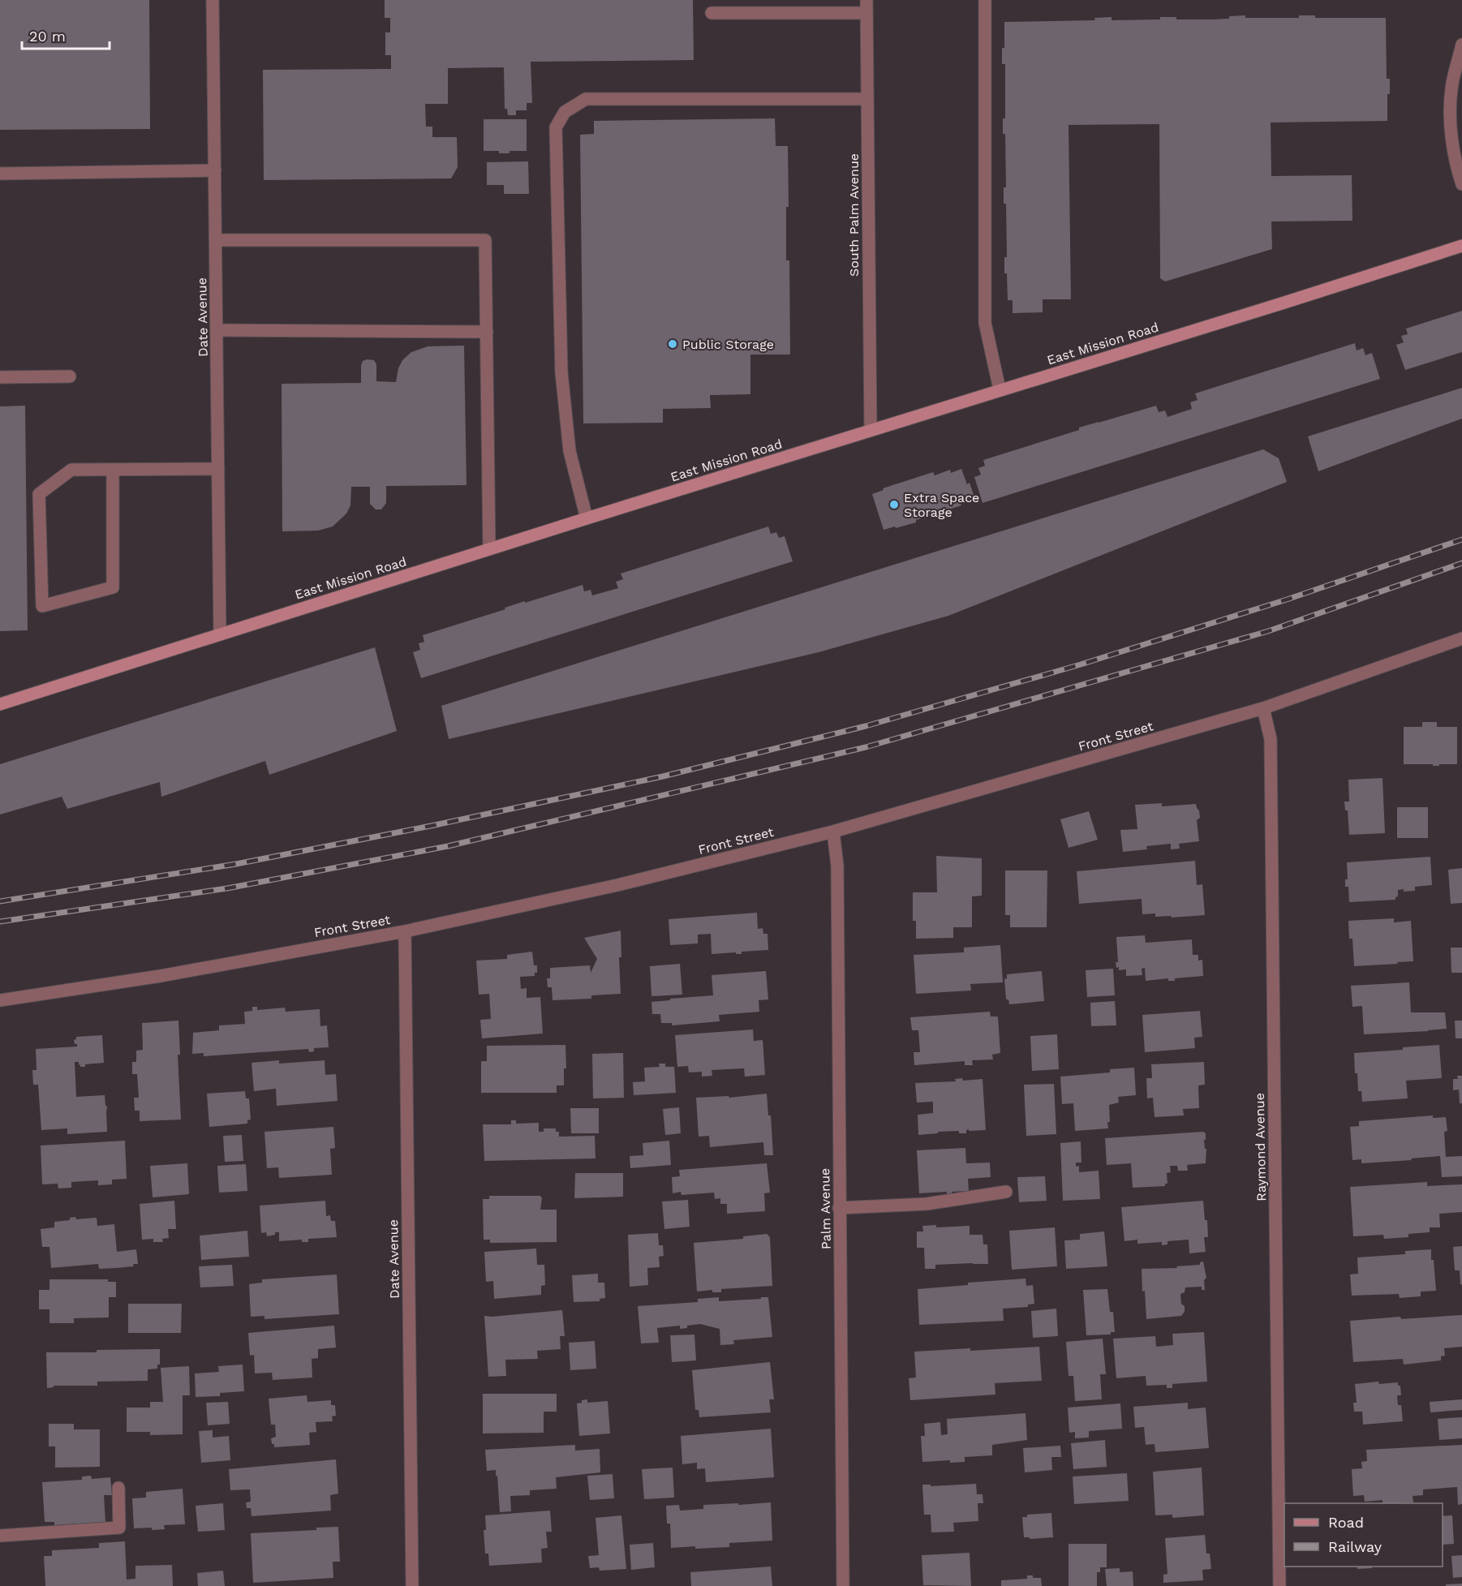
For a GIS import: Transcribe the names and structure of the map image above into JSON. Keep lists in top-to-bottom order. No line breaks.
{"streets":{"main road":["East Mission Road"],"street":["South Palm Avenue","Date Avenue","Front Street","Raymond Avenue","Palm Avenue"]},"crossings":[["South Palm Avenue","East Mission Road"],["Date Avenue","East Mission Road"],["Date Avenue","Front Street"],["Front Street","Raymond Avenue"],["Front Street","Palm Avenue"]],"places":["Public Storage","Extra Space Storage"],"legend":["Road","Railway"],"scale_bar":"20 m"}
